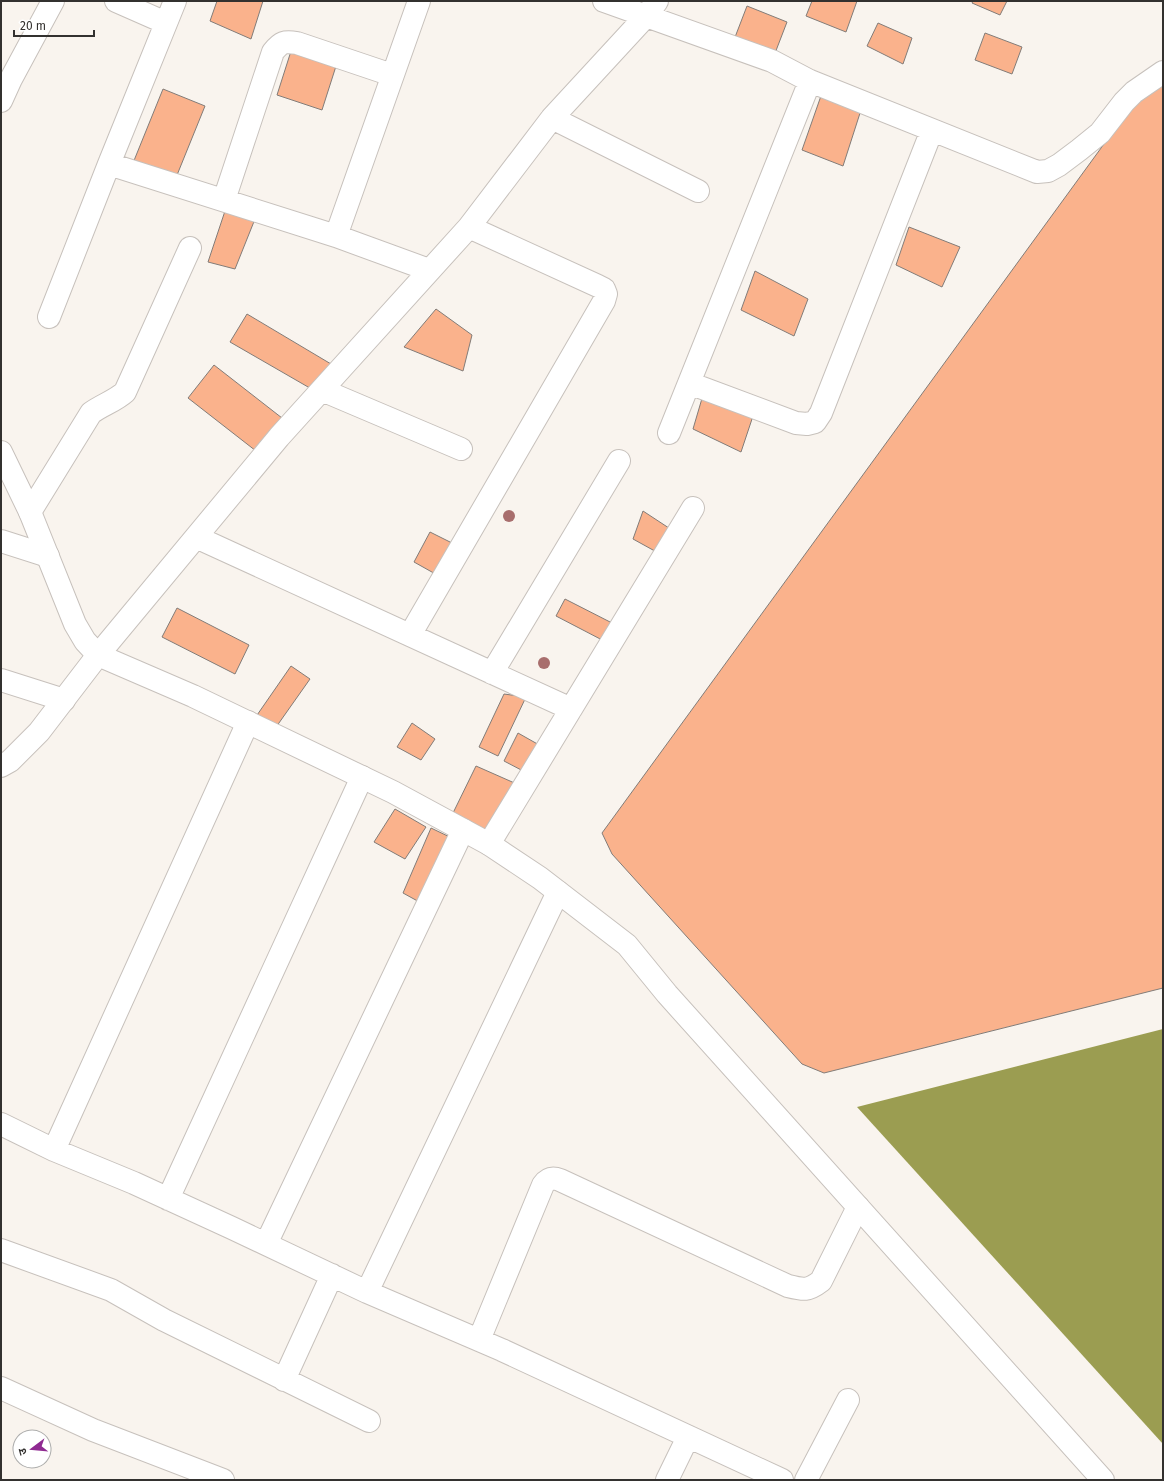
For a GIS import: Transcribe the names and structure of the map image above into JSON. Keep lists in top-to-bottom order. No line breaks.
{"scale_bar":"20 m","north":"left"}
